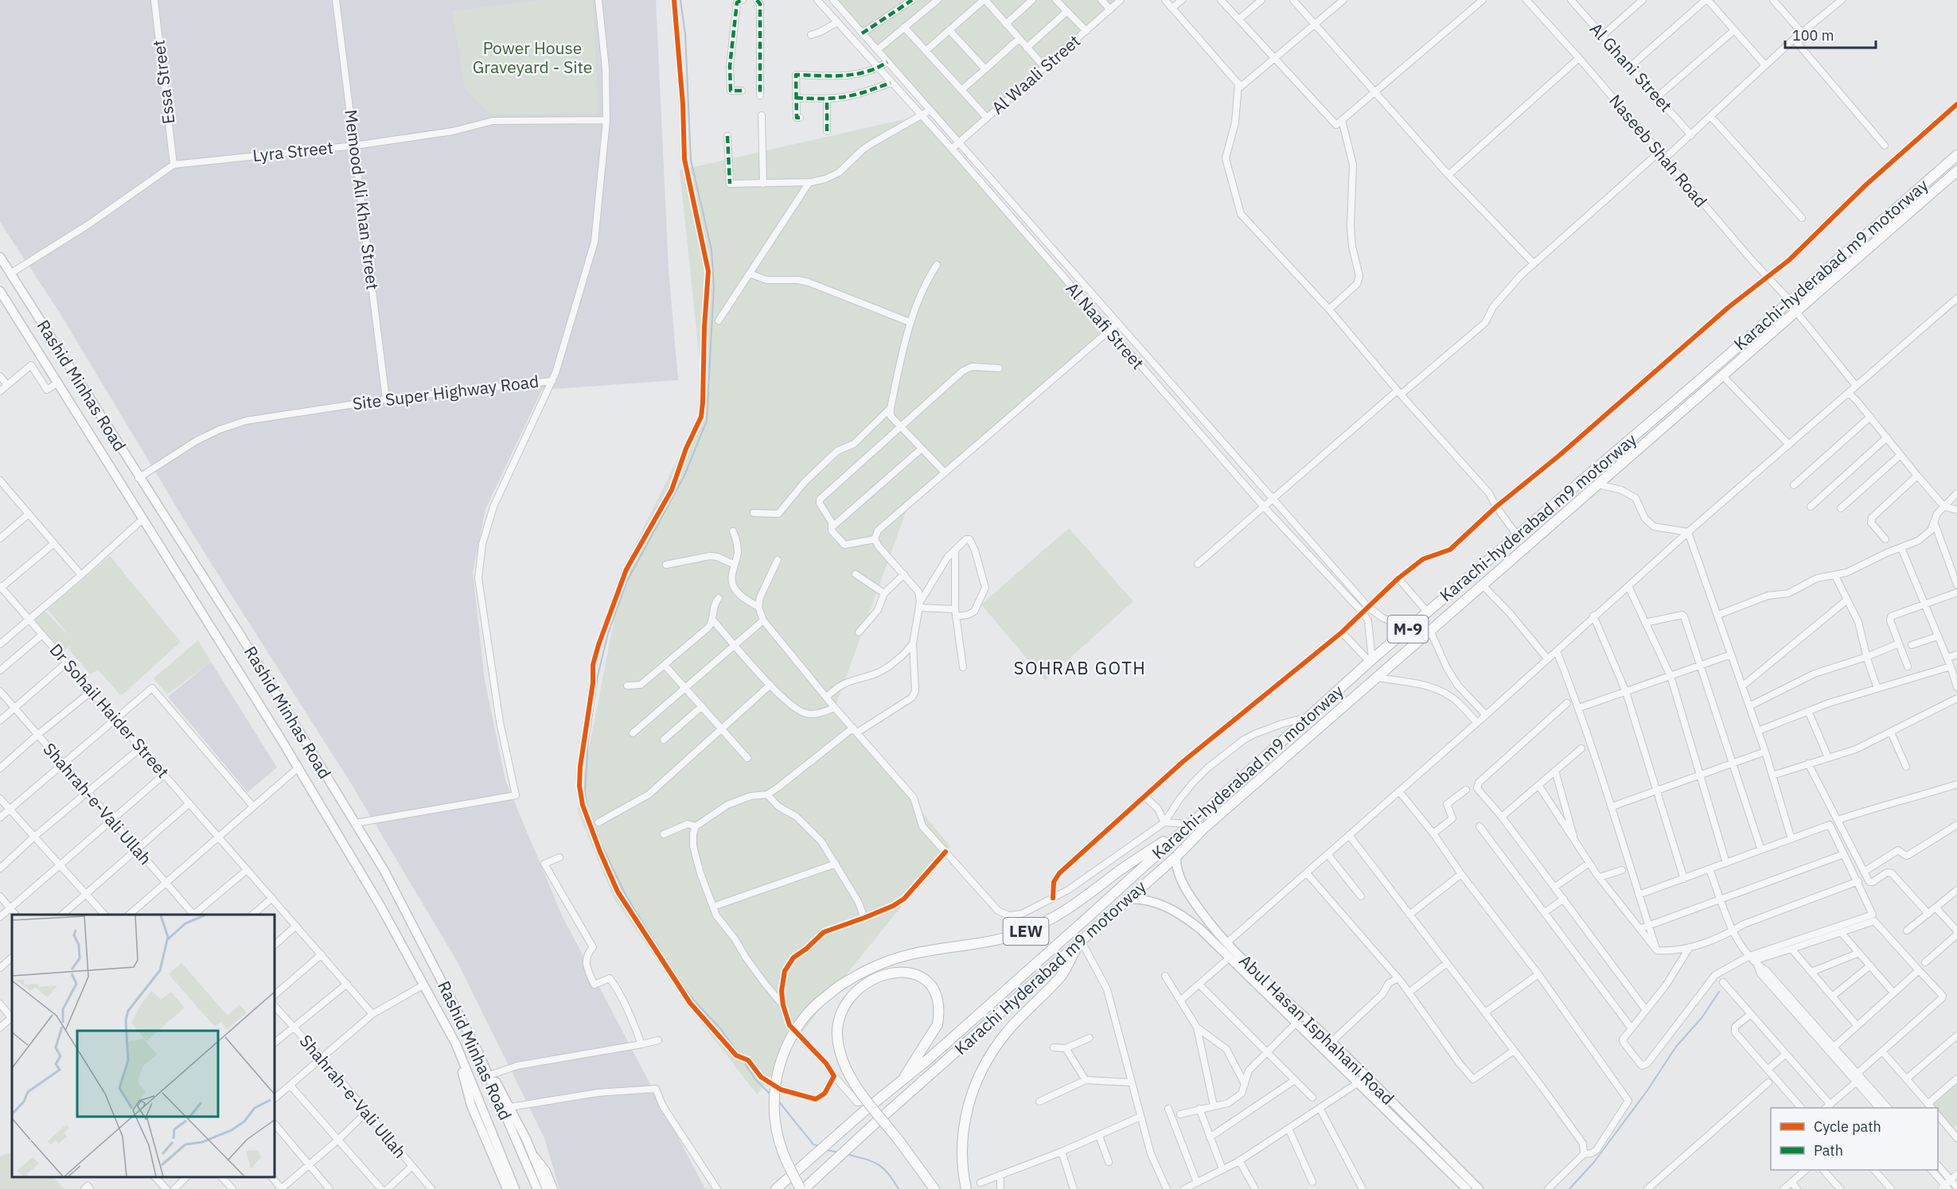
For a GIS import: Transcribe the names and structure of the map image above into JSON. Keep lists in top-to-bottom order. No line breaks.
{"streets":{"highway":["Karachi-hyderabad m9 motorway","M-9","LEW","Karachi Hyderabad m9 motorway"],"main road":["Rashid Minhas Road","Abul Hasan Isphahani Road"],"street":["Al Ghani Street","Al Waali Street","Essa Street","Naseeb Shah Road","Lyra Street","Memood Ali Khan Street","Al Naafi Street","Site Super Highway Road","Dr Sohail Haider Street","Shahrah-e-Vali Ullah"]},"crossings":[["Al Waali Street","Al Naafi Street"],["Essa Street","Lyra Street"],["Naseeb Shah Road","Karachi-hyderabad m9 motorway"],["Lyra Street","Memood Ali Khan Street"],["Lyra Street","Rashid Minhas Road"],["Lyra Street","Site Super Highway Road"],["Memood Ali Khan Street","Site Super Highway Road"],["Karachi-hyderabad m9 motorway","Al Naafi Street"],["Karachi-hyderabad m9 motorway","LEW"],["Rashid Minhas Road","Site Super Highway Road"],["LEW","Karachi Hyderabad m9 motorway"],["Karachi Hyderabad m9 motorway","Abul Hasan Isphahani Road"]],"districts":["SOHRAB GOTH"],"parks":["Power House Graveyard - Site"],"legend":["Cycle path","Path"],"scale_bar":"100 m"}
